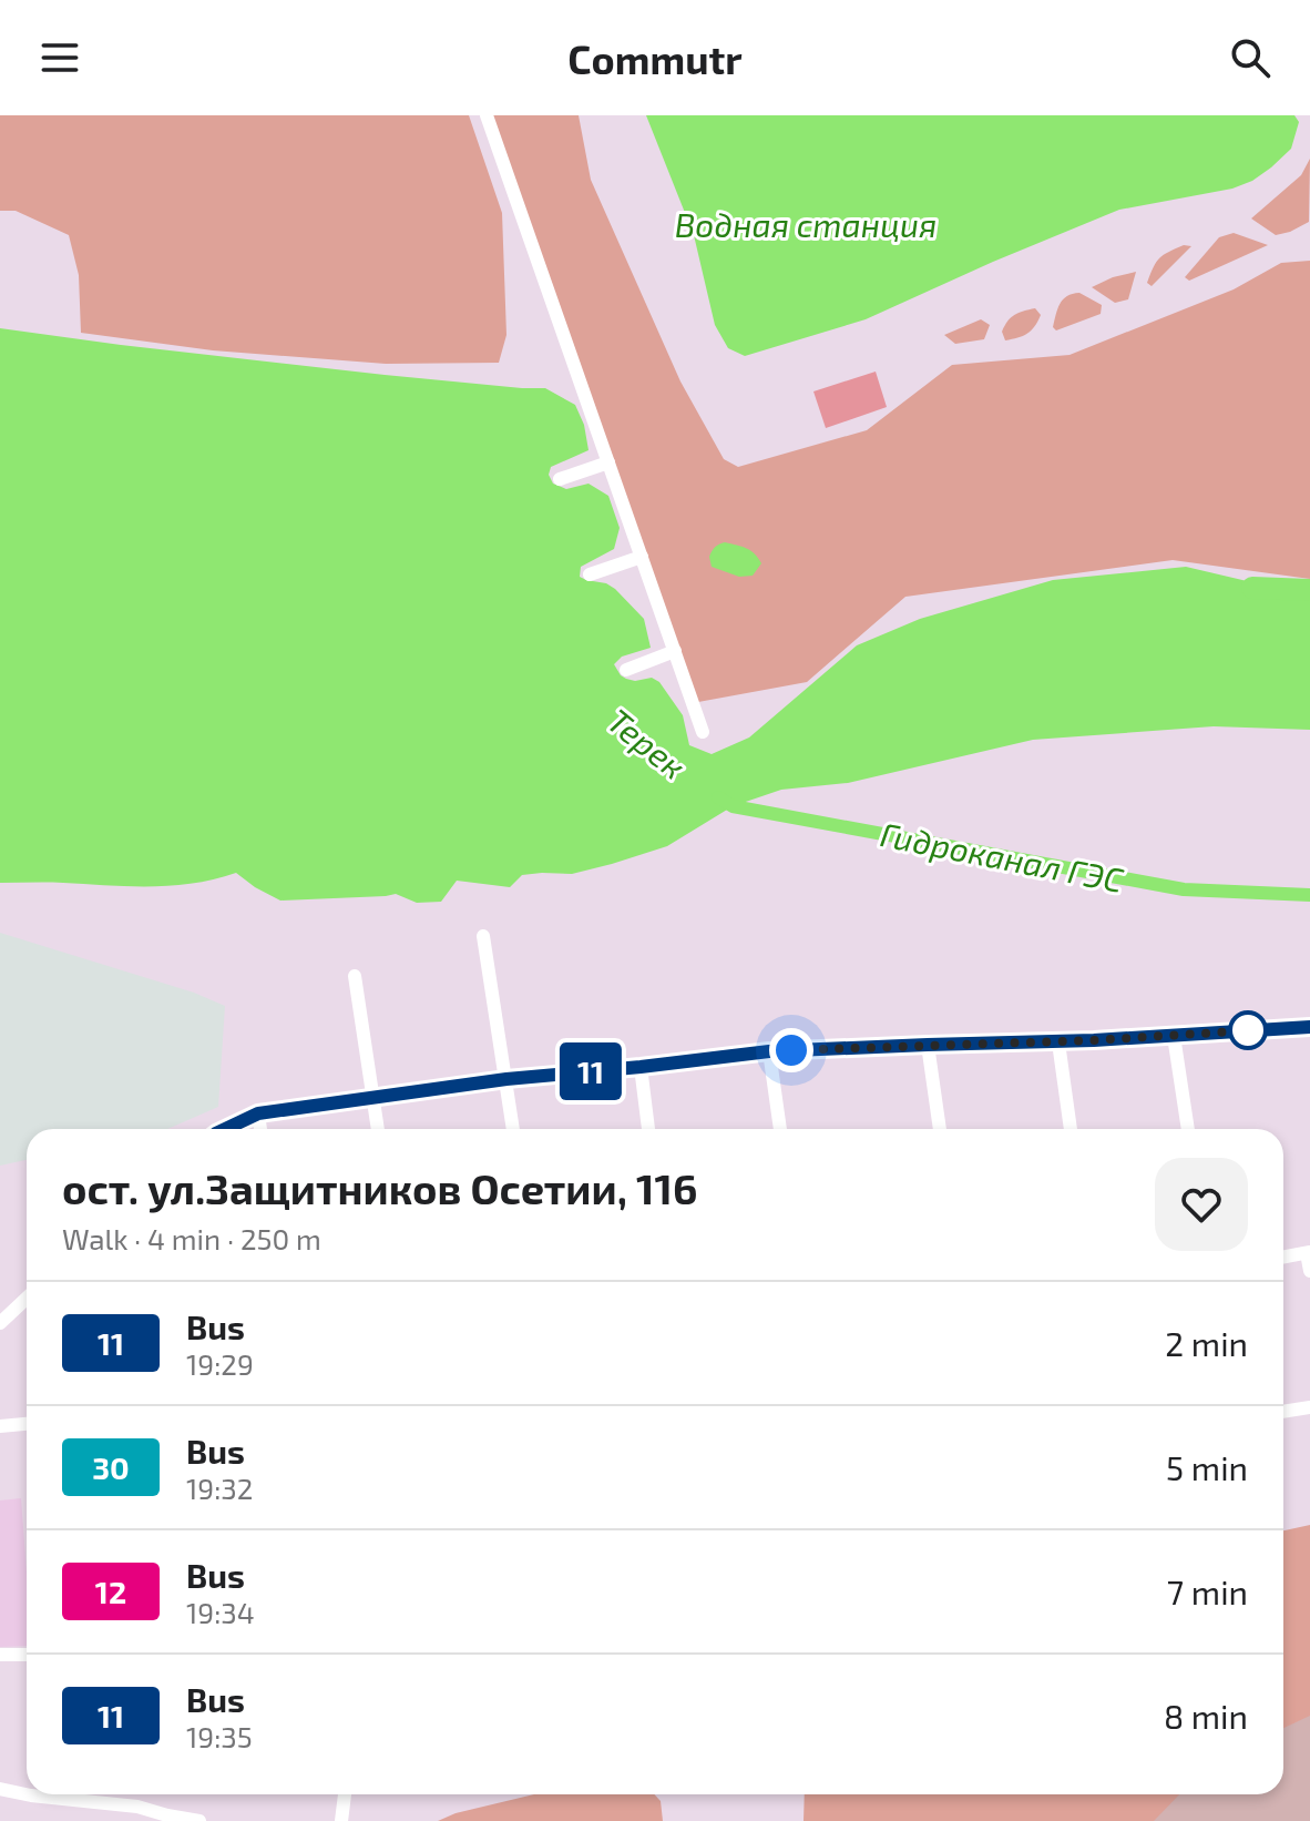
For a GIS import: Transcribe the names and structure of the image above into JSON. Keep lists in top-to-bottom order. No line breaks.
{"water":["Водная станция","Терек","Гидроканал ГЭС"],"lines":["bus line 11"],"page":{"header":"Commutr","on_map":"11","heading":["ост. ул.Защитников Осетии, 116","Walk · 4 min · 250 m"],"list":[{"mark":"11","name":"Bus","note":"19:29","value":"2 min"},{"mark":"30","name":"Bus","note":"19:32","value":"5 min"},{"mark":"12","name":"Bus","note":"19:34","value":"7 min"},{"mark":"11","name":"Bus","note":"19:35","value":"8 min"}]}}
